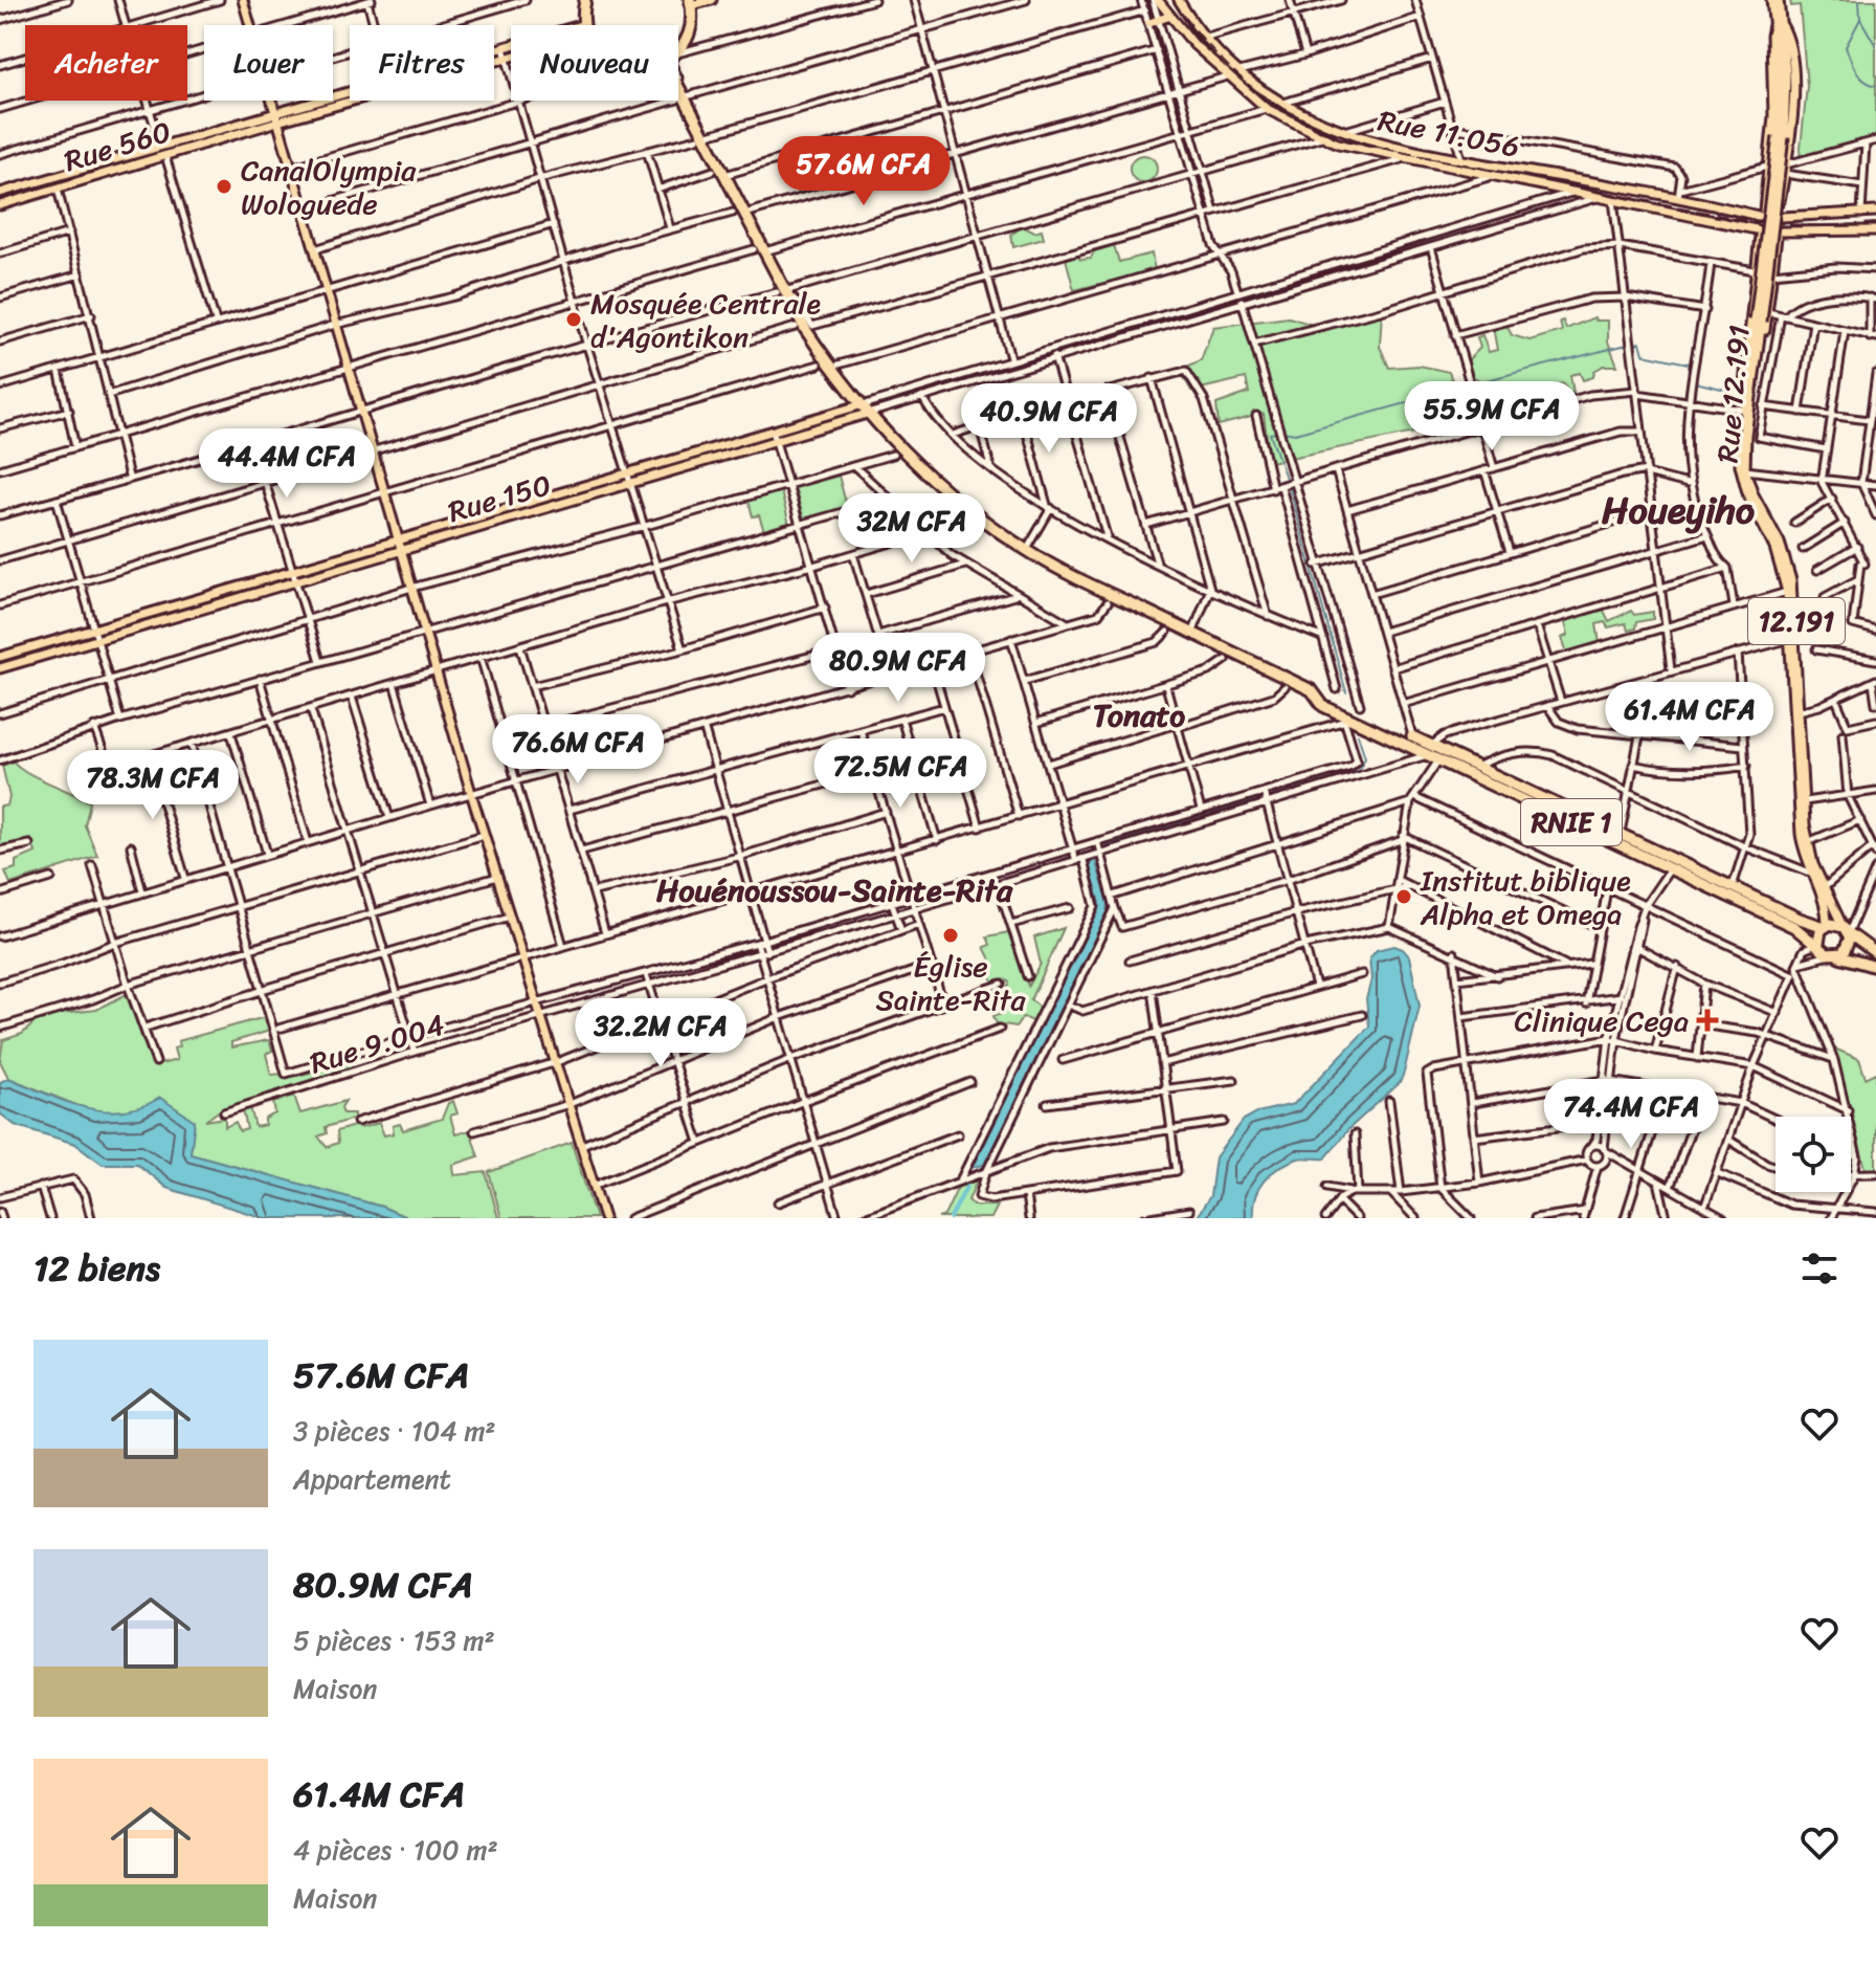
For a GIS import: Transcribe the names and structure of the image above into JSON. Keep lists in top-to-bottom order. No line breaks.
{"streets":{"highway":["RNIE 1"],"main road":["Rue 11.056","Rue 560","Rue 12.191","Rue 150","12.191"],"street":["Rue 9.004"]},"crossings":[["Rue 12.191","RNIE 1"],["Rue 12.191","Rue 9.004"],["Rue 150","RNIE 1"],["RNIE 1","Rue 9.004"]],"districts":["Houeyiho","Tonato","Houénoussou-Sainte-Rita"],"places":{"other":["CanalOlympia Wologuede","Mosquée Centrale d'Agontikon","Institut biblique Alpha et Omega","Église Sainte-Rita"],"health":["Clinique Cega"]},"page":{"chip":["Acheter","Louer","Filtres","Nouveau"],"price":["57.6M CFA","55.9M CFA","40.9M CFA","44.4M CFA","32M CFA","80.9M CFA","61.4M CFA","76.6M CFA","72.5M CFA","78.3M CFA","32.2M CFA","74.4M CFA"],"heading":"12 biens","list":[{"name":"57.6M CFA","note":"3 pièces · 104 m² · Appartement"},{"name":"80.9M CFA","note":"5 pièces · 153 m² · Maison"},{"name":"61.4M CFA","note":"4 pièces · 100 m² · Maison"}]}}
